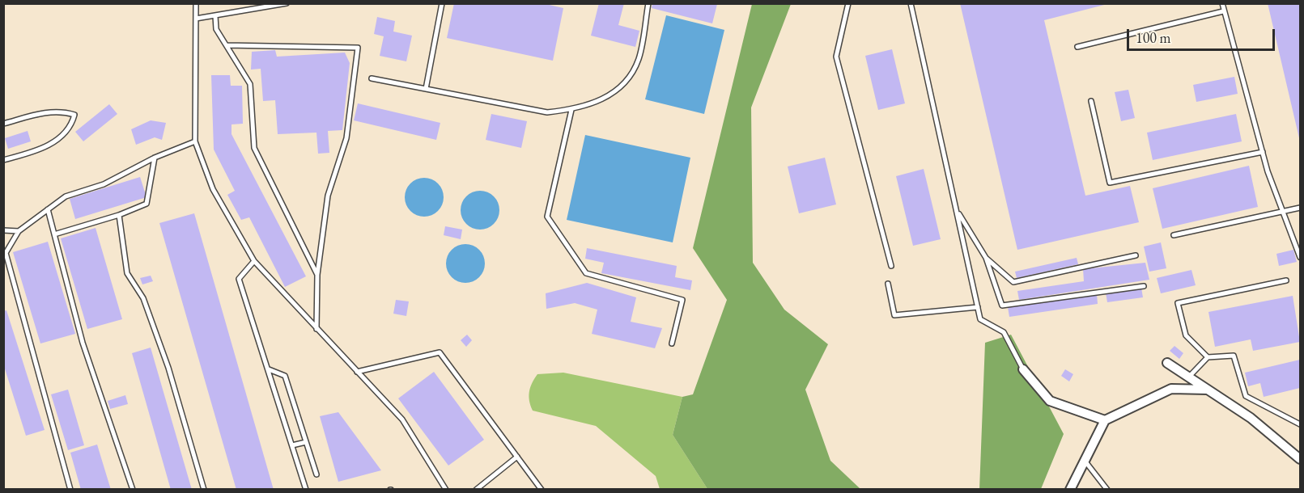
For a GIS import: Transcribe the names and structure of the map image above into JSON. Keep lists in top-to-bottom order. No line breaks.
{"scale_bar":"100 m"}
